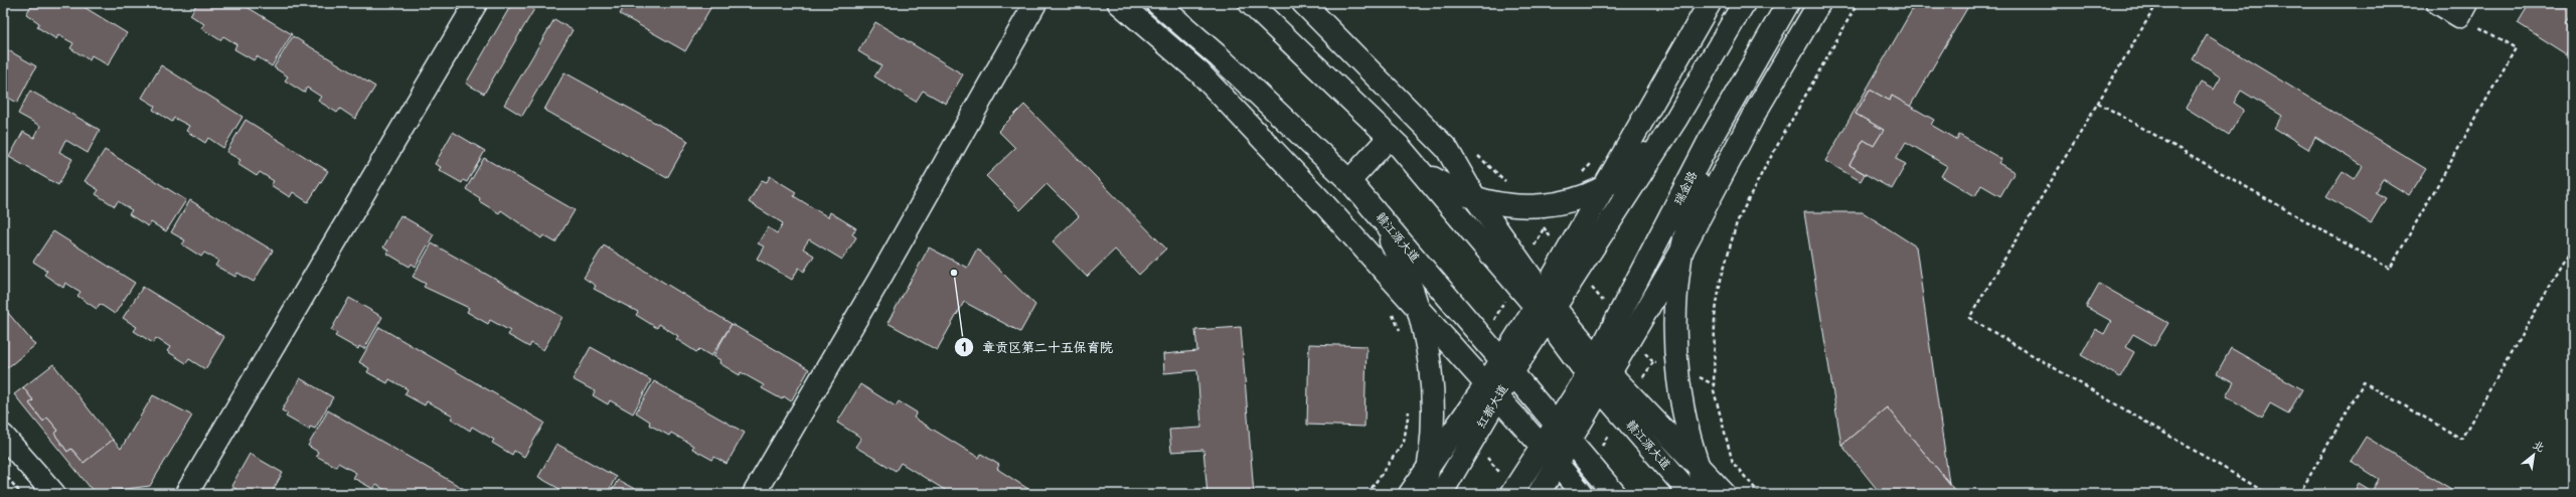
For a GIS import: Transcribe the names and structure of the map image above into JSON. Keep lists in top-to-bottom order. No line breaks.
{"streets":{"main road":["瑞金路","赣江源大道","红都大道"]},"crossings":[["瑞金路","赣江源大道"],["赣江源大道","红都大道"]],"places":["章贡区第二十五保育院"],"north":"top right"}
